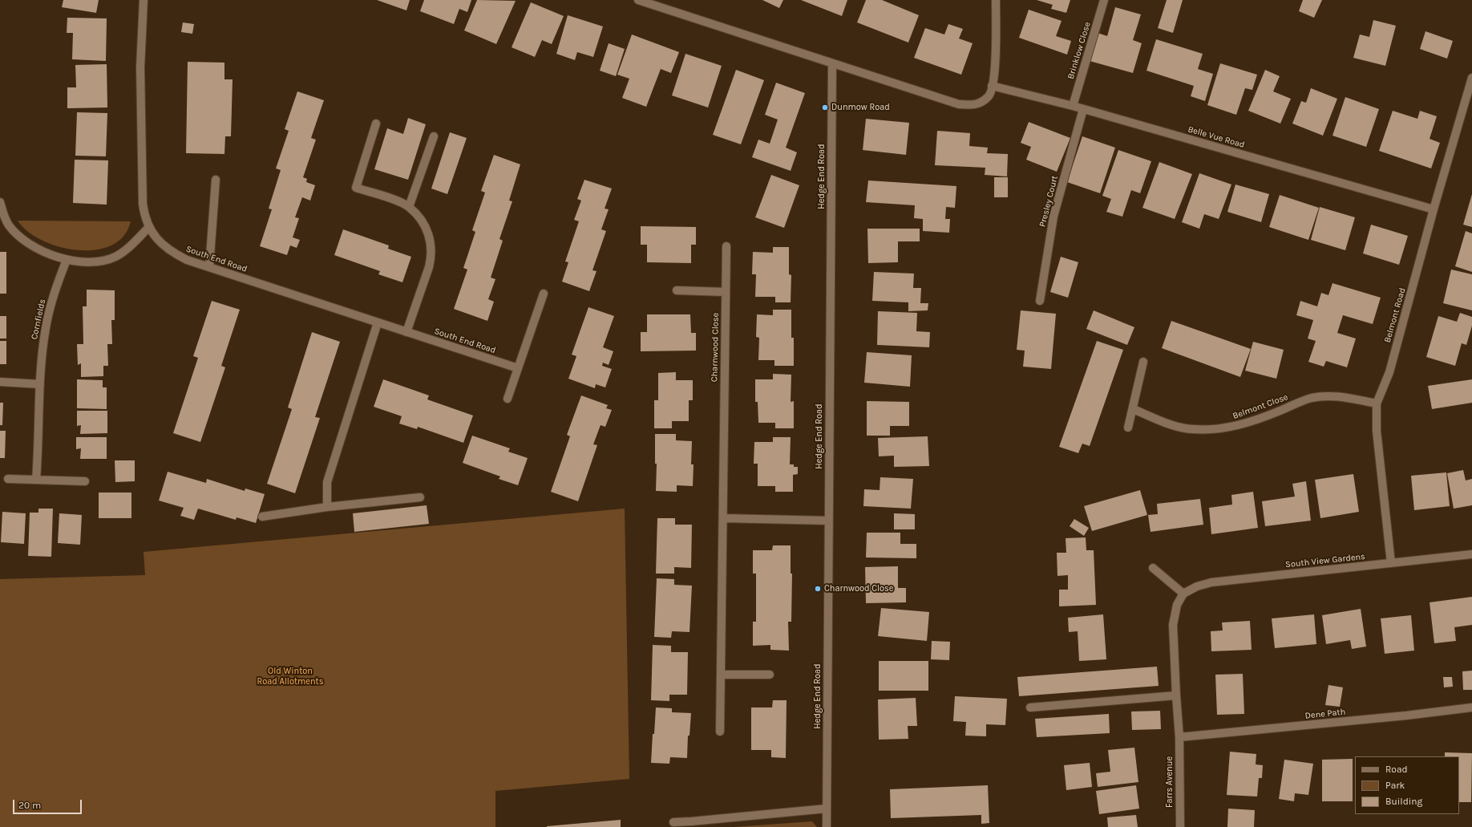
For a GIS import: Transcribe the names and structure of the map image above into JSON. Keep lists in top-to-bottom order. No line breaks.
{"streets":{"street":["Brinklow Close","Belle Vue Road","Hedge End Road","Presley Court","South End Road","Belmont Road","Cornfields","Charnwood Close","Belmont Close","South View Gardens","Dene Path","Farrs Avenue"]},"crossings":[["Brinklow Close","Belle Vue Road"],["Belle Vue Road","Presley Court"],["Belle Vue Road","Belmont Road"],["Belmont Road","Belmont Close"],["Belmont Road","South View Gardens"],["Dene Path","Farrs Avenue"]],"parks":["Old Winton Road Allotments"],"places":["Dunmow Road","Charnwood Close"],"legend":["Road","Park","Building"],"scale_bar":"20 m"}
